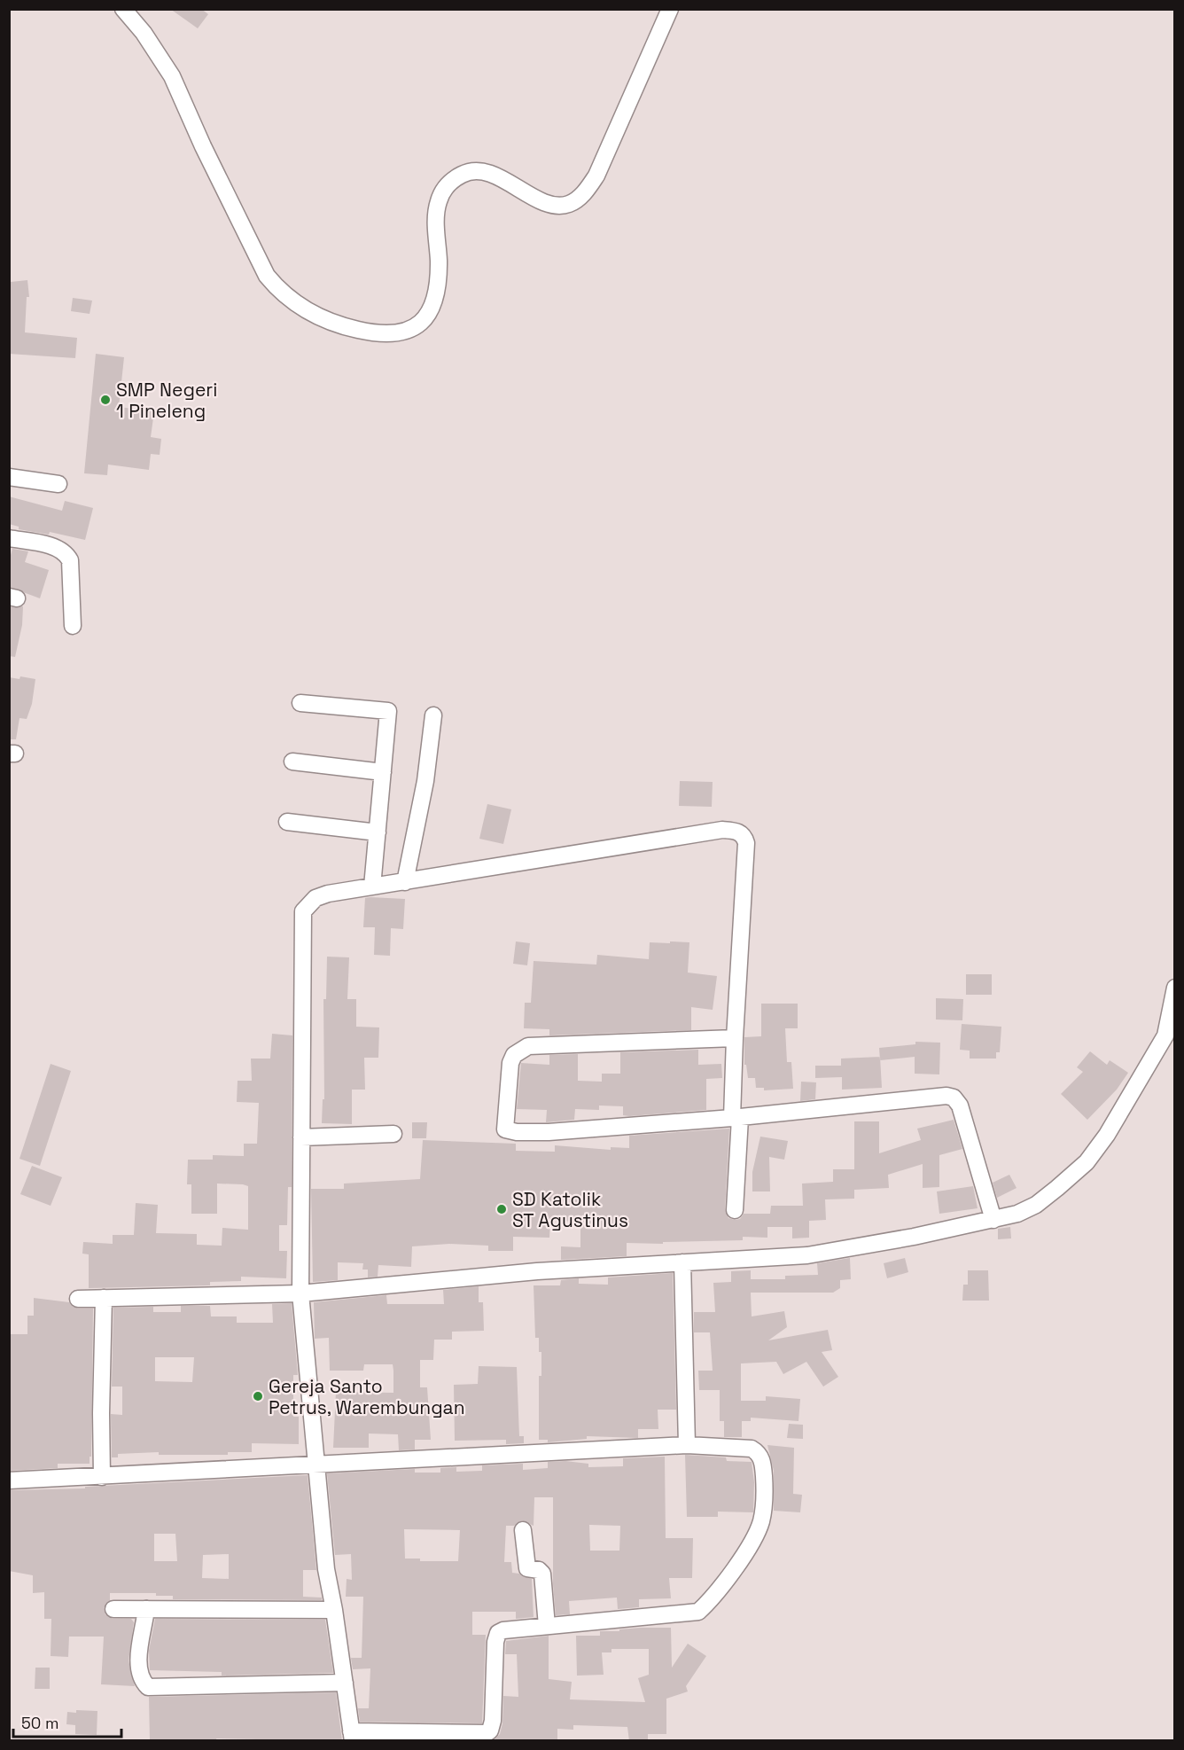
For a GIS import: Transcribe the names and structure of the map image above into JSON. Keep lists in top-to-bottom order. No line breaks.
{"places":["SMP Negeri 1 Pineleng","SD Katolik ST Agustinus","Gereja Santo Petrus, Warembungan"],"scale_bar":"50 m"}
